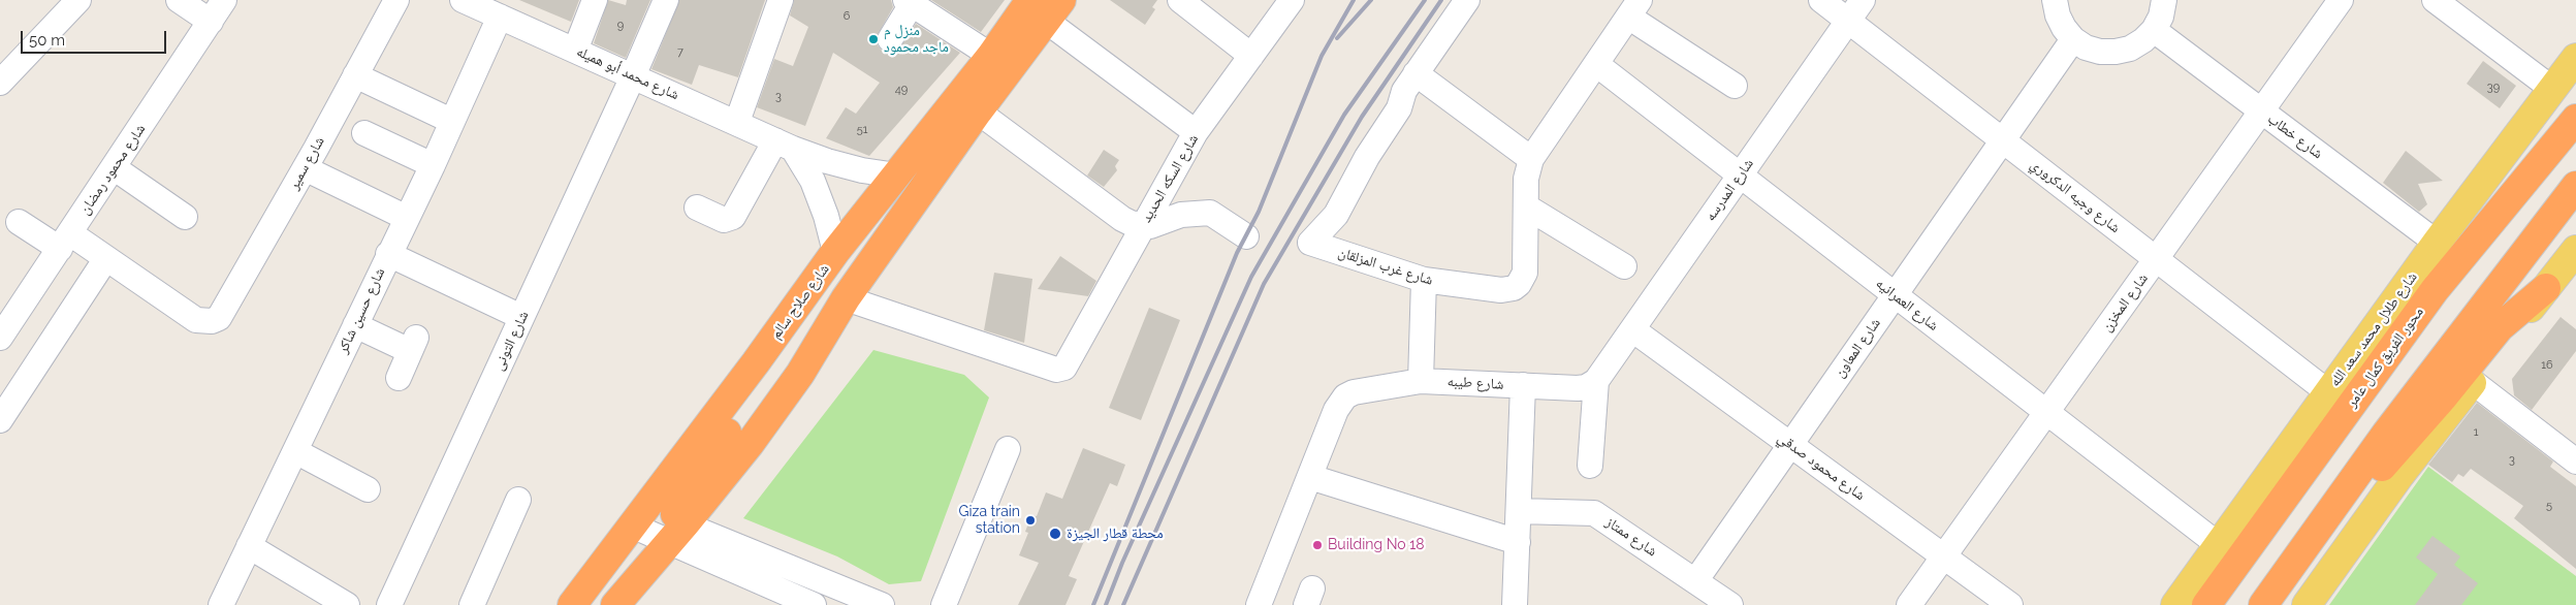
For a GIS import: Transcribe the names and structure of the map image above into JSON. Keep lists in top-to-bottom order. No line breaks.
{"streets":{"highway":["شارع صلاح سالم","محور الفريق كمال عامر"],"main road":["شارع طلال محمد سعد الله"],"street":["شارع محمد أبو هميله","شارع خطاب","شارع سمير","شارع محمود رمضان","شارع السكه الحديد","شارع المدرسه","شارع وجيه الدكروري","شارع غرب المزلقان","شارع المخزن","شارع العمرانيه","شارع حسين شاكر","شارع التونى","شارع المعاون","شارع طيبه","شارع محمود صدقي","شارع ممتاز"]},"crossings":[["شارع محمد أبو هميله","شارع صلاح سالم"],["شارع محمد أبو هميله","شارع حسين شاكر"],["شارع محمد أبو هميله","شارع التونى"],["شارع خطاب","شارع المخزن"],["شارع خطاب","شارع طلال محمد سعد الله"],["شارع المدرسه","شارع وجيه الدكروري"],["شارع المدرسه","شارع العمرانيه"],["شارع المدرسه","شارع طيبه"],["شارع المدرسه","شارع محمود صدقي"],["شارع وجيه الدكروري","شارع المخزن"],["شارع وجيه الدكروري","شارع طلال محمد سعد الله"],["شارع وجيه الدكروري","شارع المعاون"],["شارع المخزن","شارع العمرانيه"],["شارع المخزن","شارع محمود صدقي"],["شارع العمرانيه","شارع طلال محمد سعد الله"],["شارع العمرانيه","شارع المعاون"],["شارع المعاون","شارع محمود صدقي"],["شارع المعاون","شارع ممتاز"]],"places":["منزل م ماجد محمود","Giza train station","محطة قطار الجيزة","Building No 18"],"house_numbers":["6","9","7","39","49","3","51","16","1","3","5"],"scale_bar":"50 m"}
